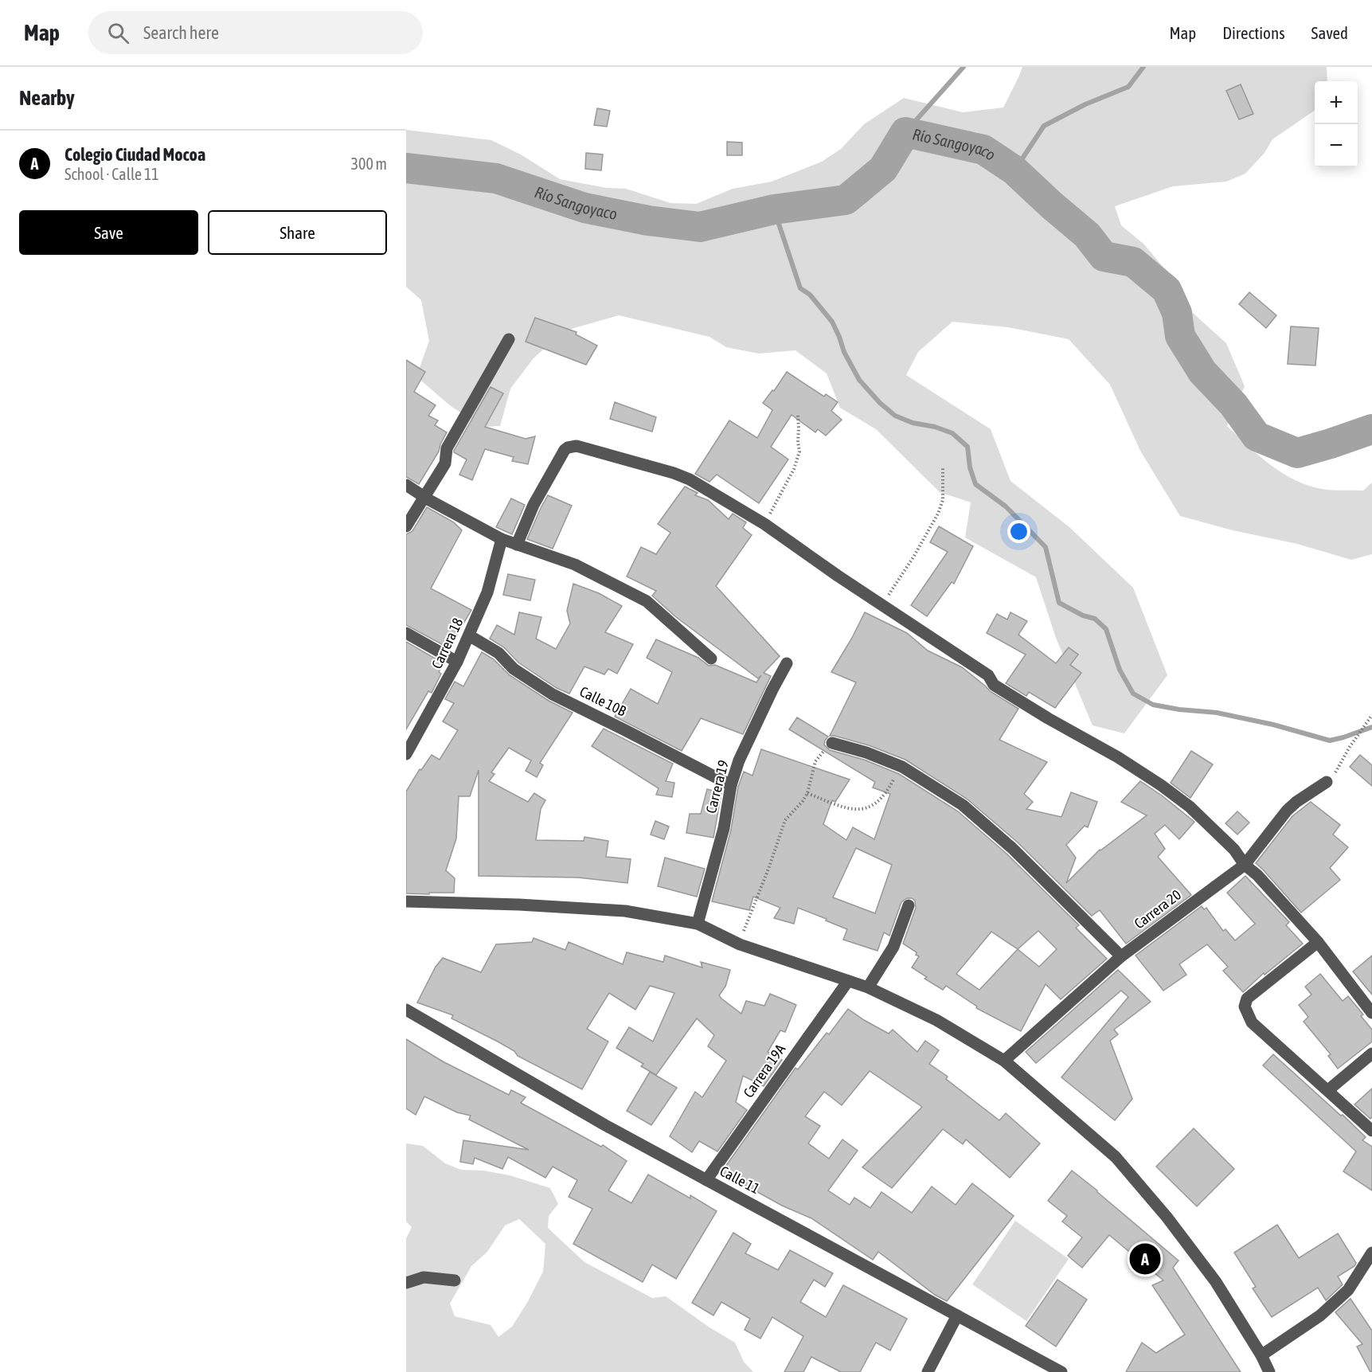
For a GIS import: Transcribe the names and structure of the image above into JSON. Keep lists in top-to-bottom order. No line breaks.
{"streets":{"street":["Carrera 18","Calle 10B","Carrera 19","Carrera 20","Carrera 19A","Calle 11"]},"crossings":[["Carrera 18","Calle 10B"],["Calle 10B","Carrera 19"],["Carrera 19A","Calle 11"]],"water":["Río Sangoyaco"],"page":{"header":"Map","search":"Search here","nav":["Map","Directions","Saved"],"heading":"Nearby","map_buttons":["+","−"],"list":[{"mark":"A","name":"Colegio Ciudad Mocoa","note":"School · Calle 11","value":"300 m"}],"buttons":["Save","Share"],"pins":"A"}}
